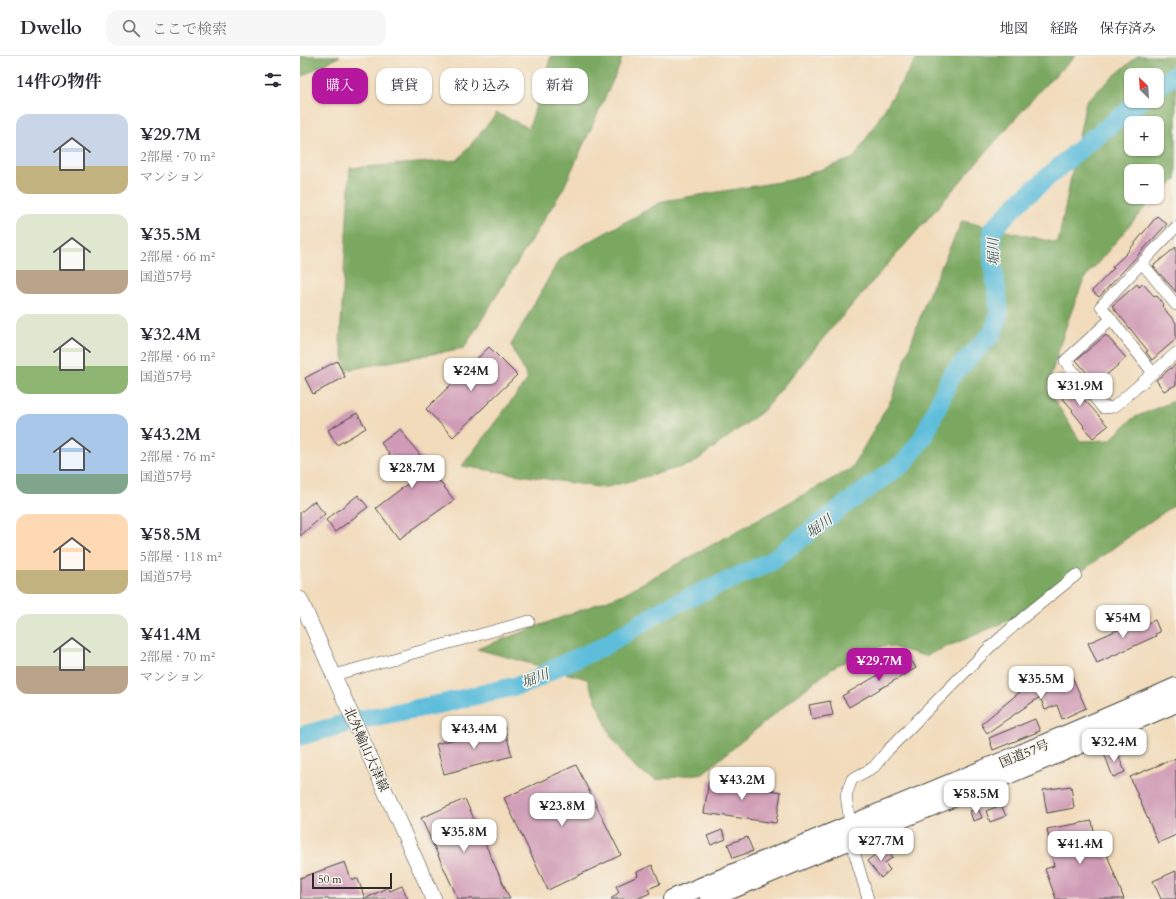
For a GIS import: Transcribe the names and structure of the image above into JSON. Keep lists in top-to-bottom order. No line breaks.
{"streets":{"highway":["国道57号"],"main road":["北外輪山大津線"]},"water":["堀川"],"scale_bar":"50 m","north":"top left","page":{"header":"Dwello","search":"ここで検索","nav":["地図","経路","保存済み"],"heading":"14件の物件","map_buttons":["+","−"],"chip":["購入","賃貸","絞り込み","新着"],"list":[{"name":"¥29.7M","note":"2部屋 · 70 m² · マンション"},{"name":"¥35.5M","note":"2部屋 · 66 m² · 国道57号"},{"name":"¥32.4M","note":"2部屋 · 66 m² · 国道57号"},{"name":"¥43.2M","note":"2部屋 · 76 m² · 国道57号"},{"name":"¥58.5M","note":"5部屋 · 118 m² · 国道57号"},{"name":"¥41.4M","note":"2部屋 · 70 m² · マンション"}],"price":["¥24M","¥31.9M","¥28.7M","¥54M","¥29.7M","¥35.5M","¥43.4M","¥32.4M","¥43.2M","¥58.5M","¥23.8M","¥35.8M","¥27.7M","¥41.4M"],"scale":"50 m"}}
